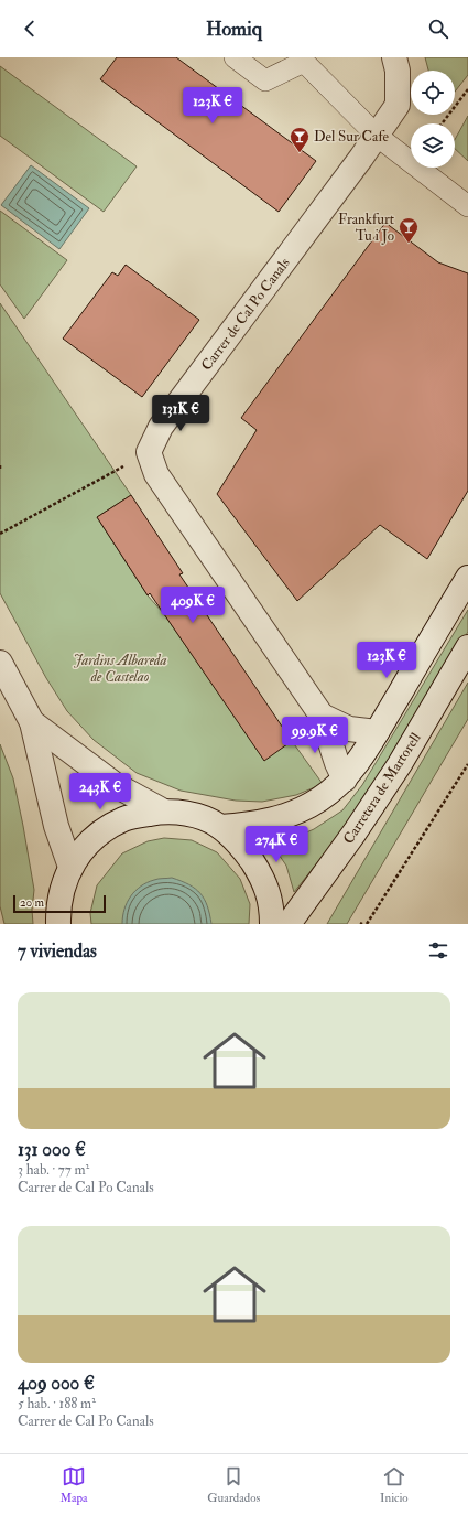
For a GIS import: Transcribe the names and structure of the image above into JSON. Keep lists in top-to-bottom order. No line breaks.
{"streets":{"street":["Carrer de Cal Po Canals","Carretera de Martorell"]},"parks":["Jardins Albareda de Castelao"],"places":{"bar":["Del Sur Cafe","Frankfurt Tu i Jo"]},"scale_bar":"20 m","page":{"header":"Homiq","price":["123K €","131K €","409K €","123K €","99.9K €","243K €","274K €"],"scale":"20 m","heading":"7 viviendas","list":[{"name":"131 000 €","note":"3 hab. · 77 m² · Carrer de Cal Po Canals"},{"name":"409 000 €","note":"5 hab. · 188 m² · Carrer de Cal Po Canals"}],"tabs":["Mapa","Guardados","Inicio"]}}
